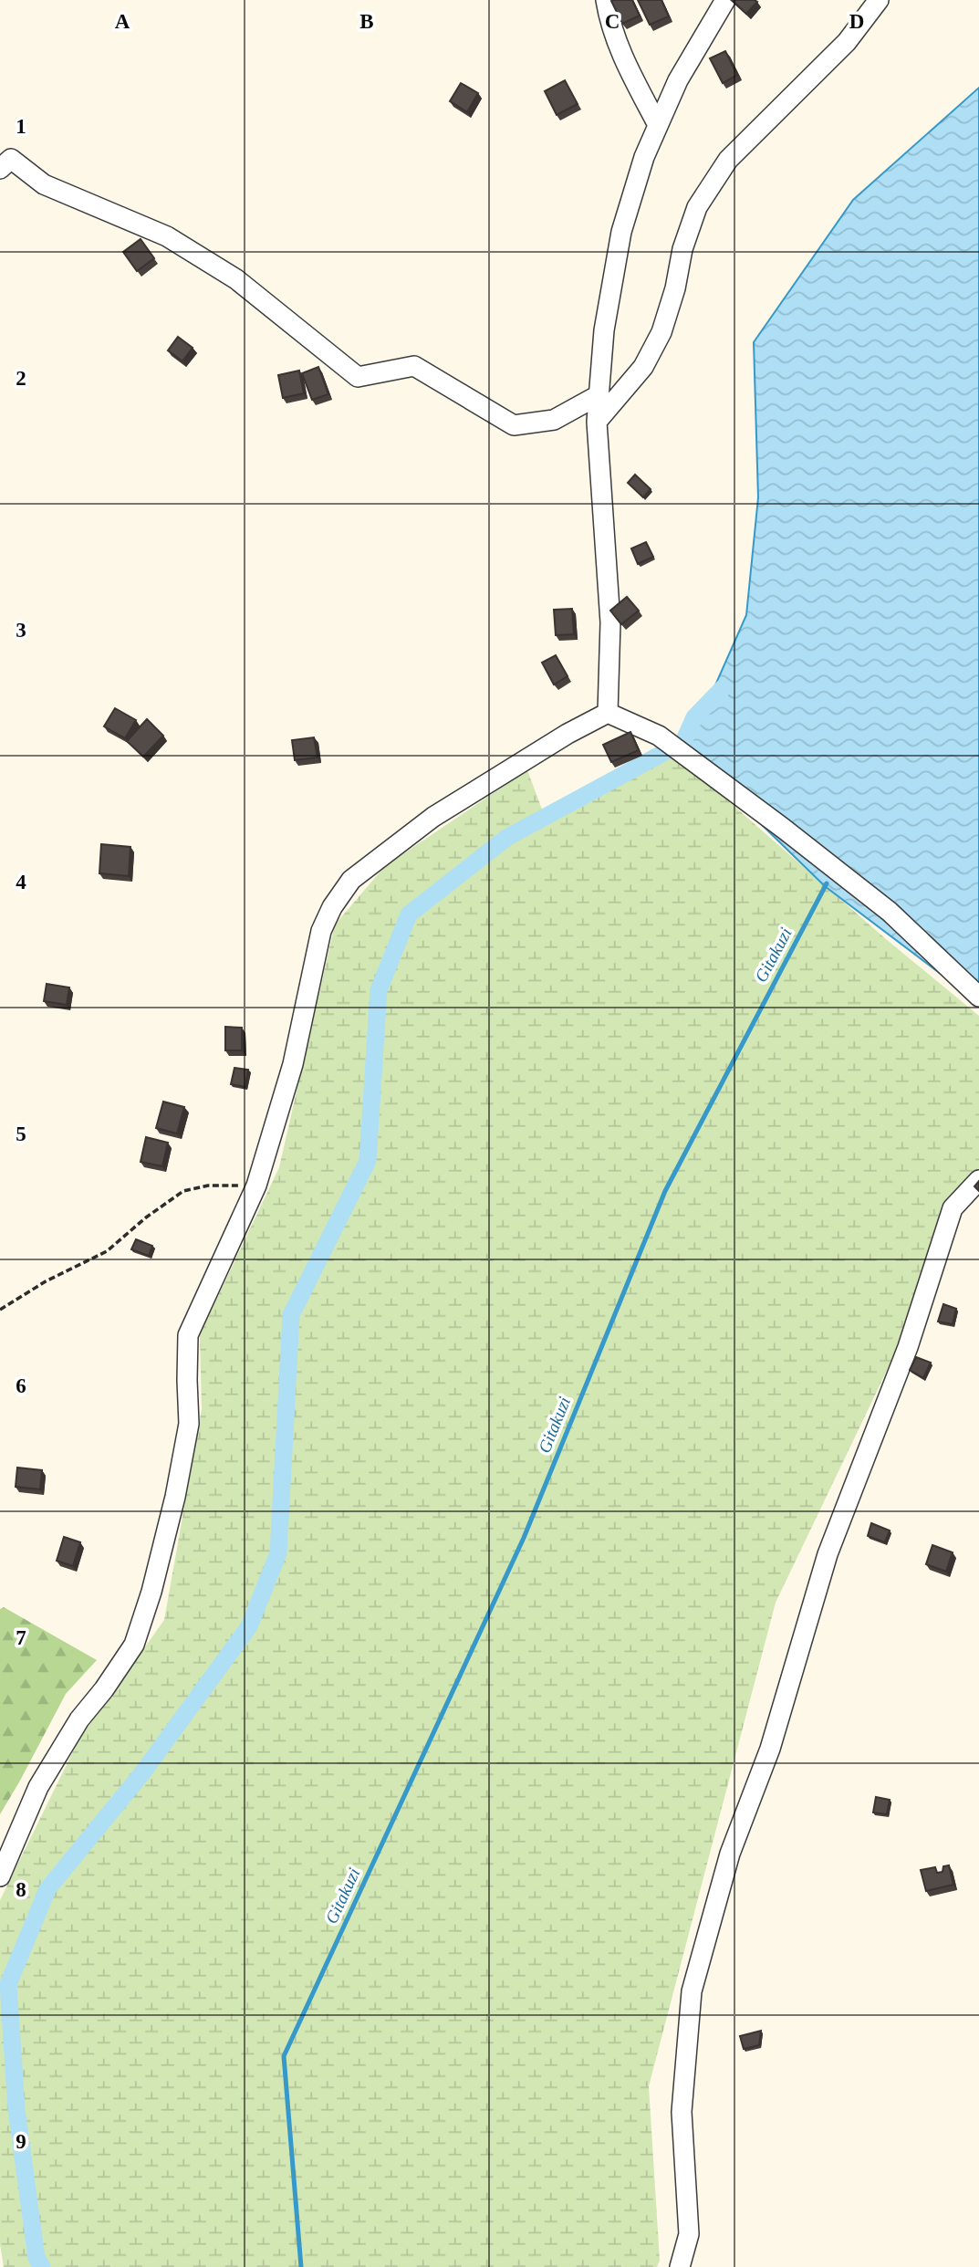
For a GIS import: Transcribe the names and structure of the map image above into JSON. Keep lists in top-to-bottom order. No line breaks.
{"water":["Gitakuzi"],"grid":{"columns":["A","B","C","D"],"rows":["1","2","3","4","5","6","7","8","9"]}}
